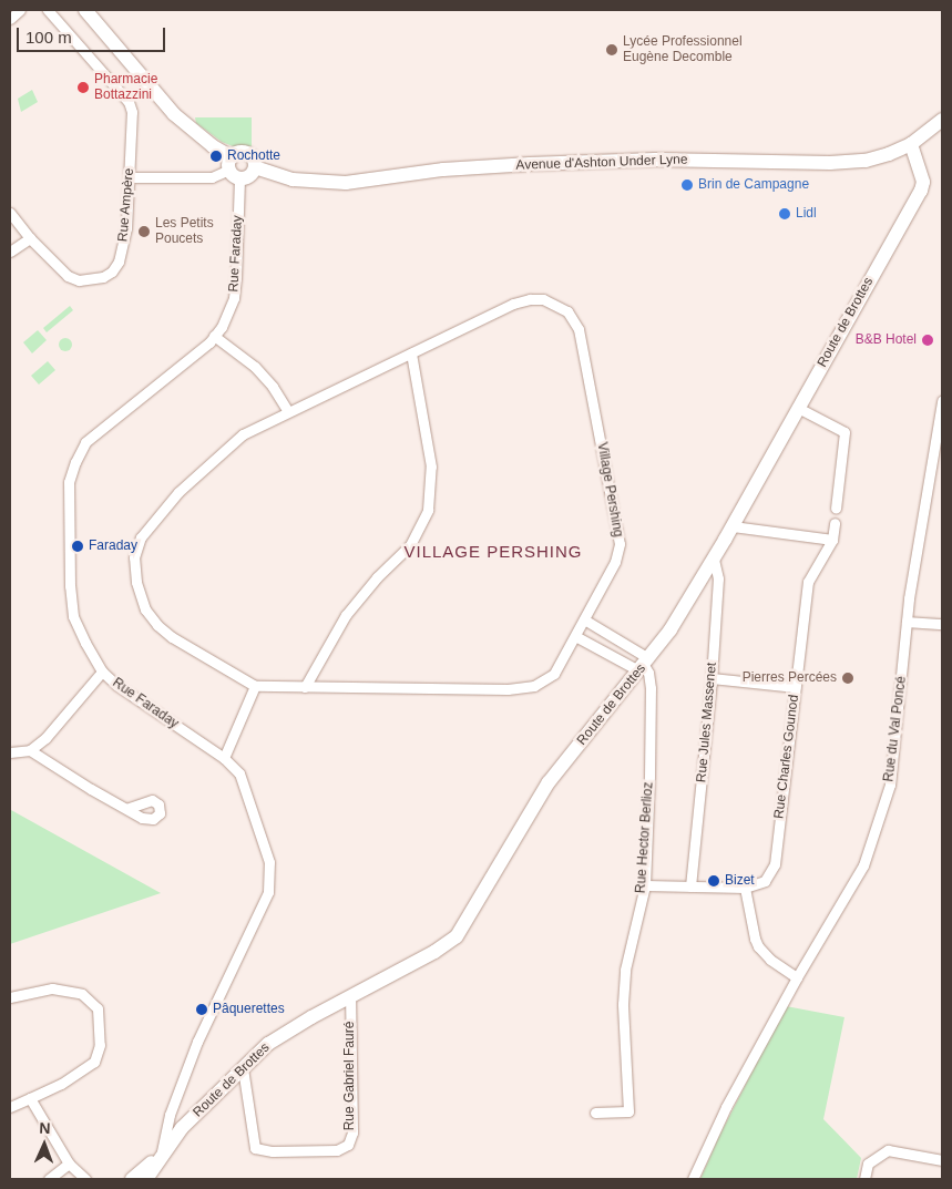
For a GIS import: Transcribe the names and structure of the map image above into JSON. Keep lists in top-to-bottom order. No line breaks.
{"streets":{"street":["Avenue d'Ashton Under Lyne","Rue Ampère","Rue Faraday","Route de Brottes","Village Pershing","Rue Jules Massenet","Rue du Val Poncé","Rue Charles Gounod","Rue Hector Berlioz","Rue Gabriel Fauré"]},"crossings":[["Avenue d'Ashton Under Lyne","Route de Brottes"],["Rue Faraday","Route de Brottes"],["Route de Brottes","Rue Jules Massenet"],["Route de Brottes","Rue Hector Berlioz"],["Route de Brottes","Rue Gabriel Fauré"]],"districts":["VILLAGE PERSHING"],"places":["Lycée Professionnel Eugène Decomble","Pharmacie Bottazzini","Rochotte","Brin de Campagne","Lidl","Les Petits Poucets","B&B Hotel","Faraday","Pierres Percées","Bizet","Pâquerettes"],"scale_bar":"100 m","north":"top"}
